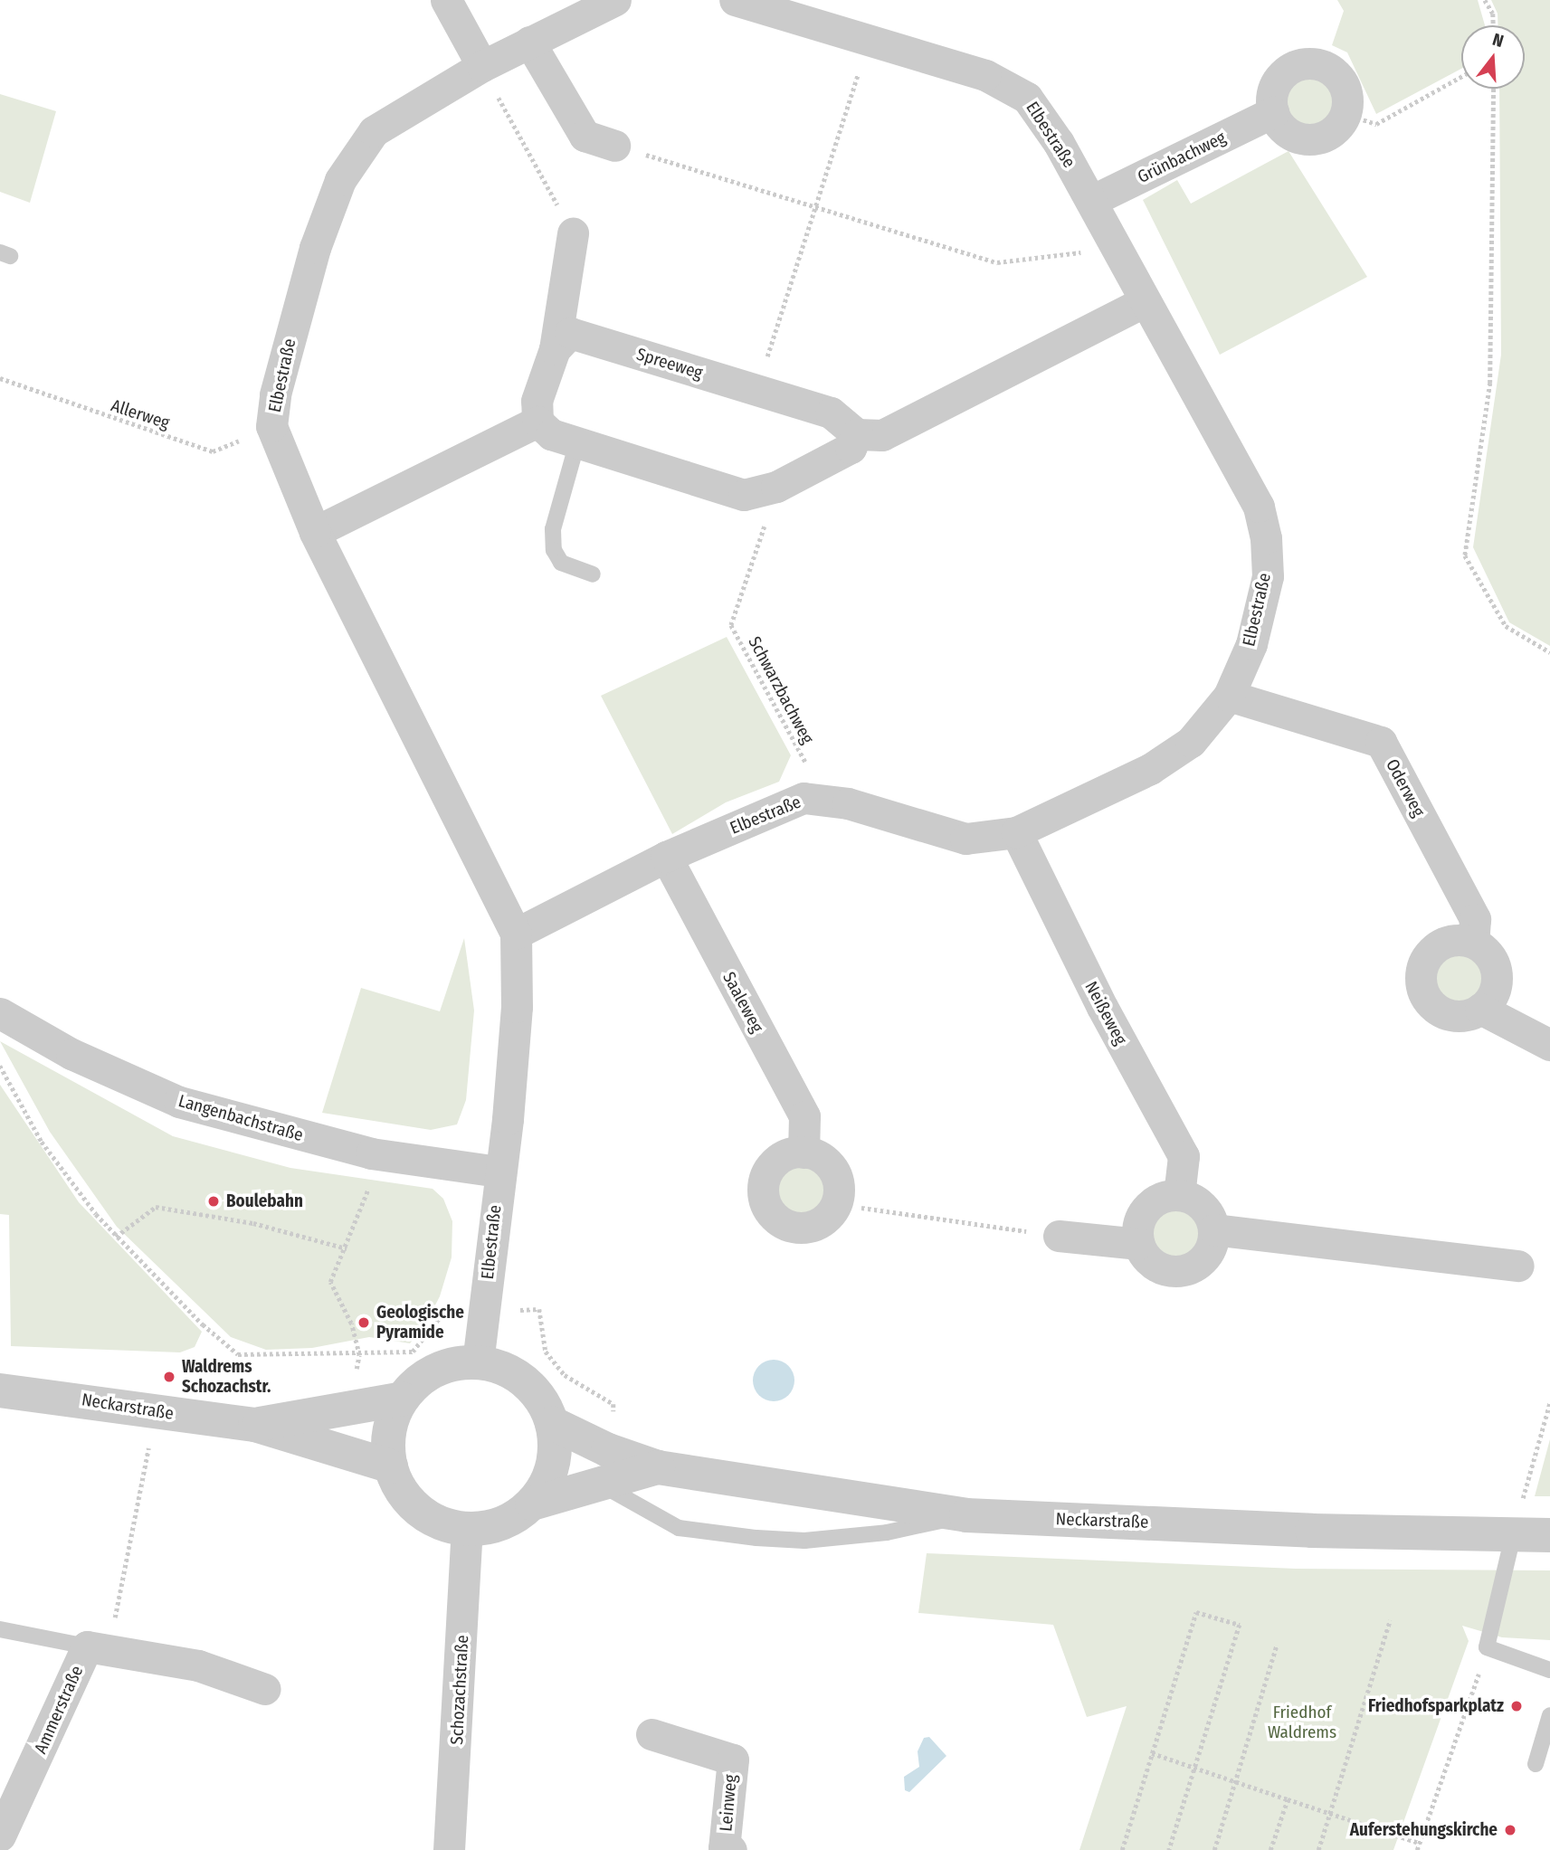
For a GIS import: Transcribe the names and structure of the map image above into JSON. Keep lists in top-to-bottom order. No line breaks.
{"streets":{"street":["Elbestraße","Grünbachweg","Spreeweg","Oderweg","Saaleweg","Neißeweg","Langenbachstraße","Neckarstraße","Schozachstraße","Ammerstraße","Leinweg"],"path":["Allerweg","Schwarzbachweg"]},"crossings":[["Elbestraße","Grünbachweg"],["Elbestraße","Allerweg"],["Elbestraße","Schwarzbachweg"],["Elbestraße","Oderweg"],["Elbestraße","Saaleweg"],["Elbestraße","Neißeweg"],["Elbestraße","Langenbachstraße"],["Elbestraße","Neckarstraße"],["Elbestraße","Schozachstraße"],["Neckarstraße","Schozachstraße"]],"parks":["Friedhof Waldrems"],"places":["Boulebahn","Geologische Pyramide","Waldrems Schozachstr.","Friedhofsparkplatz","Auferstehungskirche"],"north":"top"}
